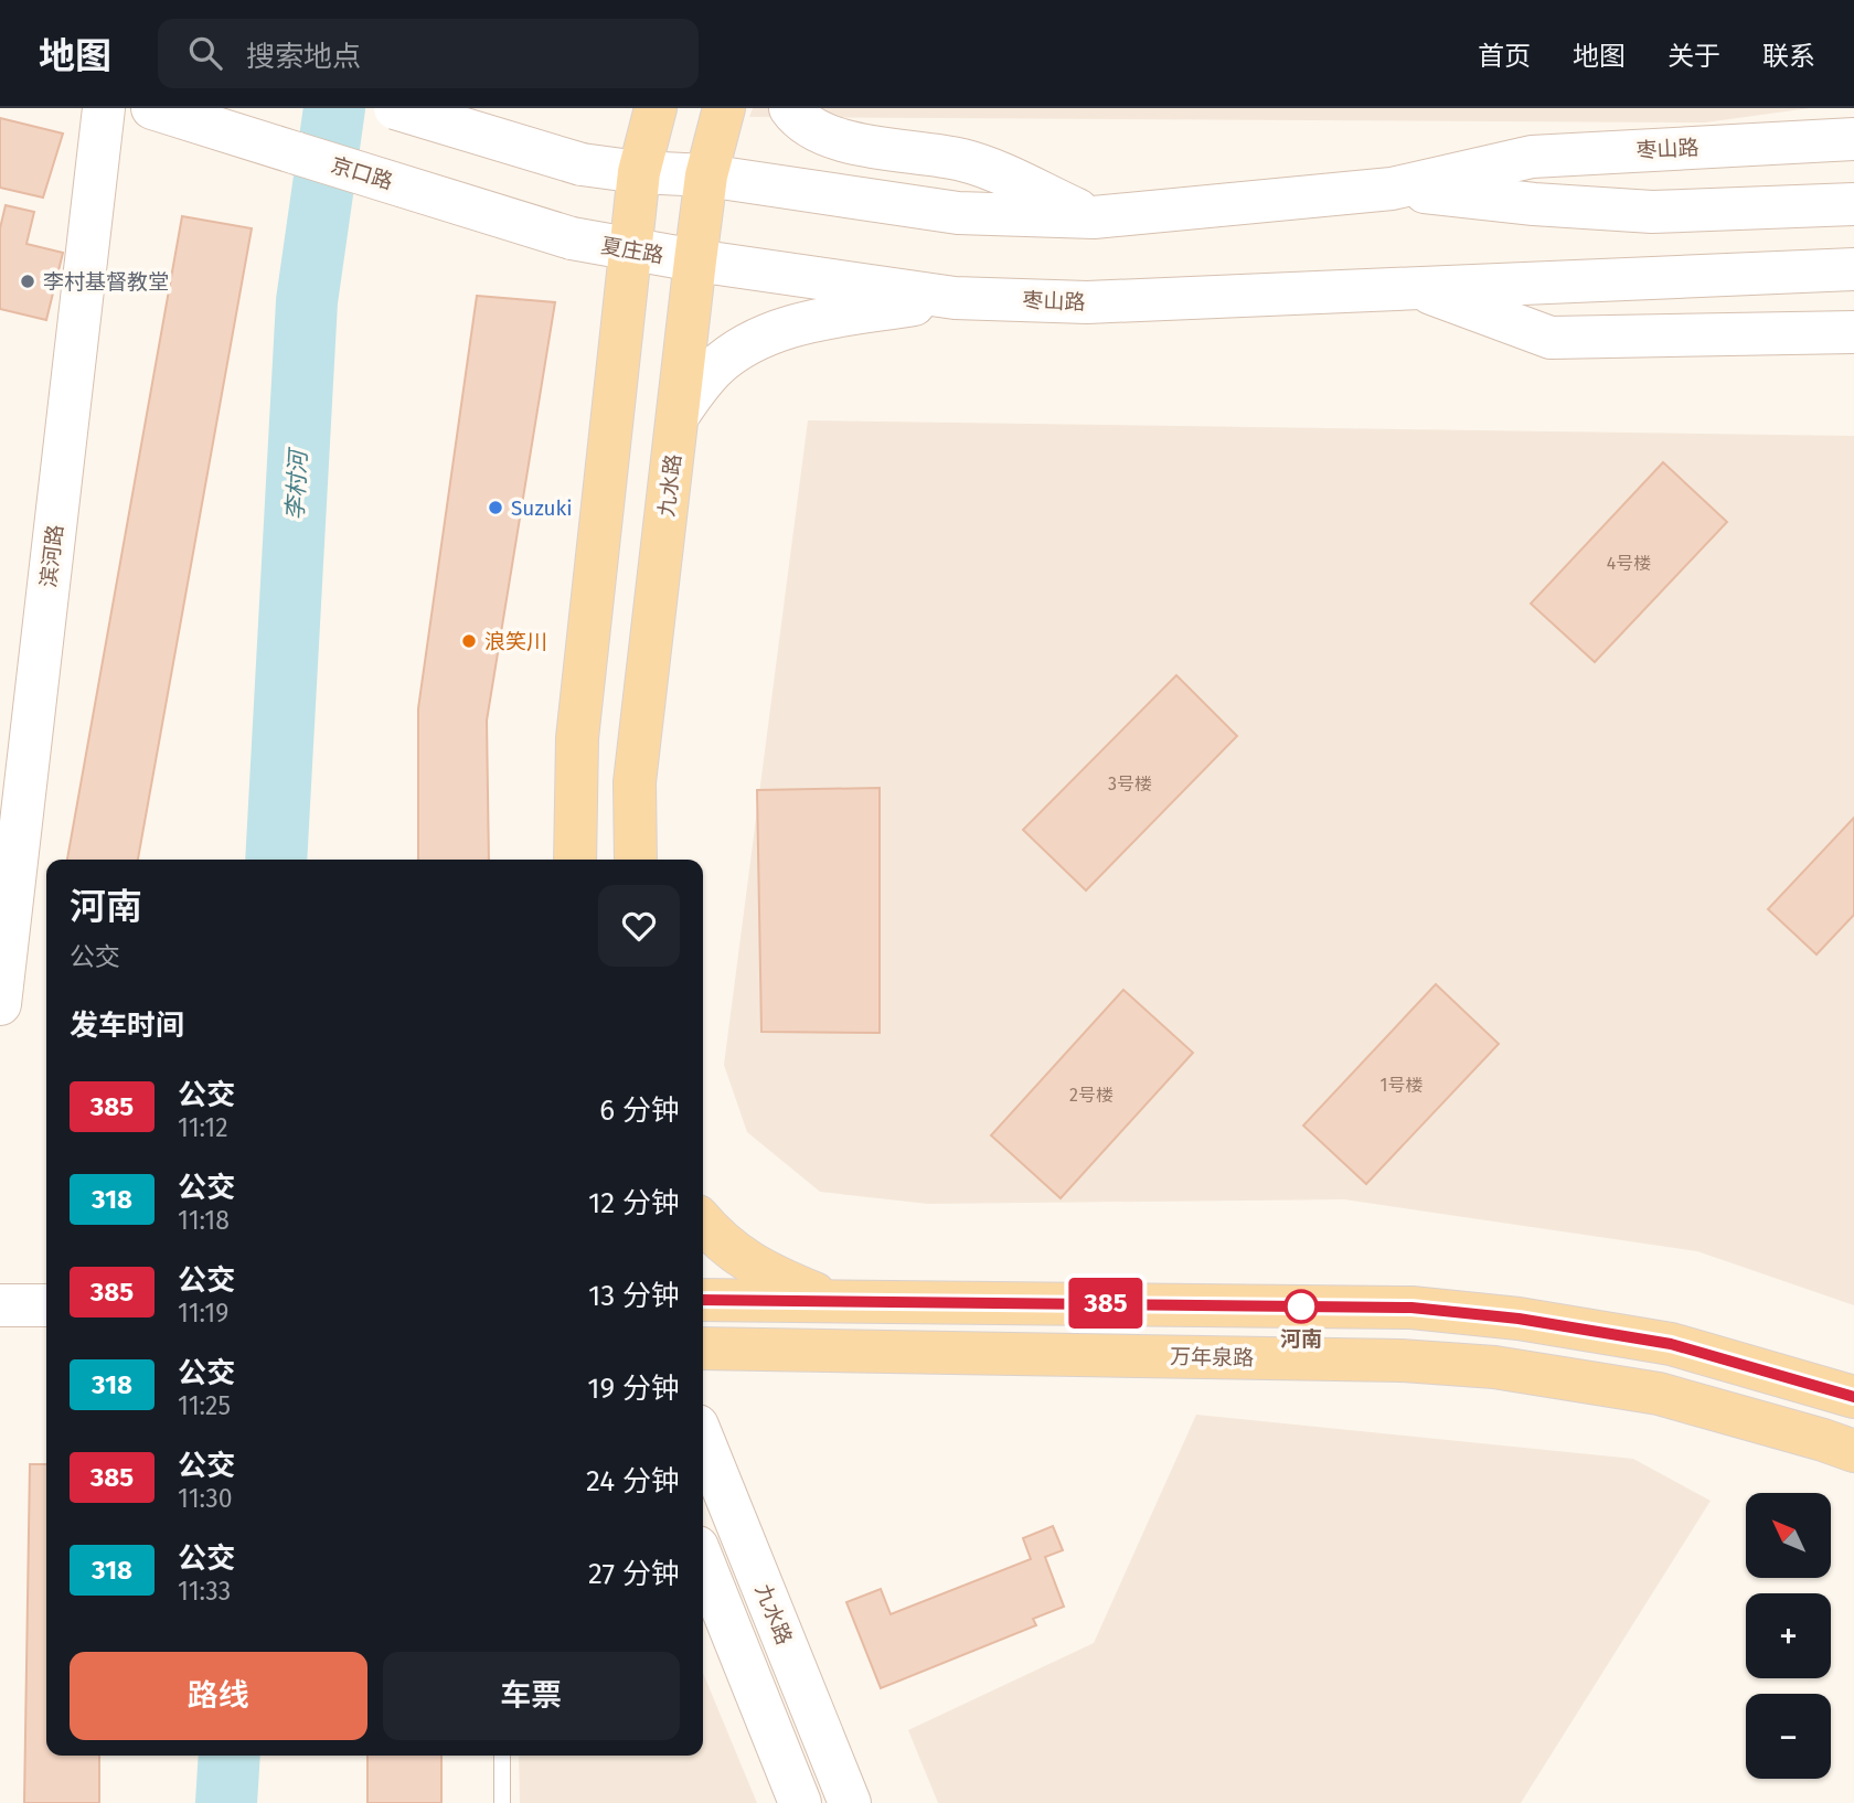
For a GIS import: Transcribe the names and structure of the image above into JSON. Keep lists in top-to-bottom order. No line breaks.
{"streets":{"main road":["枣山路","京口路","夏庄路","九水路","滨河路","万年泉路"]},"crossings":[["枣山路","夏庄路"],["枣山路","九水路"],["京口路","夏庄路"],["夏庄路","九水路"]],"water":["李村河"],"places":["李村基督教堂","Suzuki","浪笑川","河南"],"lines":["bus line 385"],"house_numbers":["4号楼","3号楼","1号楼","2号楼"],"north":"top left","page":{"header":"地图","search":"搜索地点","nav":["首页","地图","关于","联系"],"on_map":"385","heading":[["河南","公交"],"发车时间"],"list":[{"mark":"385","name":"公交","note":"11:12","value":"6 分钟"},{"mark":"318","name":"公交","note":"11:18","value":"12 分钟"},{"mark":"385","name":"公交","note":"11:19","value":"13 分钟"},{"mark":"318","name":"公交","note":"11:25","value":"19 分钟"},{"mark":"385","name":"公交","note":"11:30","value":"24 分钟"},{"mark":"318","name":"公交","note":"11:33","value":"27 分钟"}],"map_buttons":["+","−"],"buttons":["路线","车票"]}}
